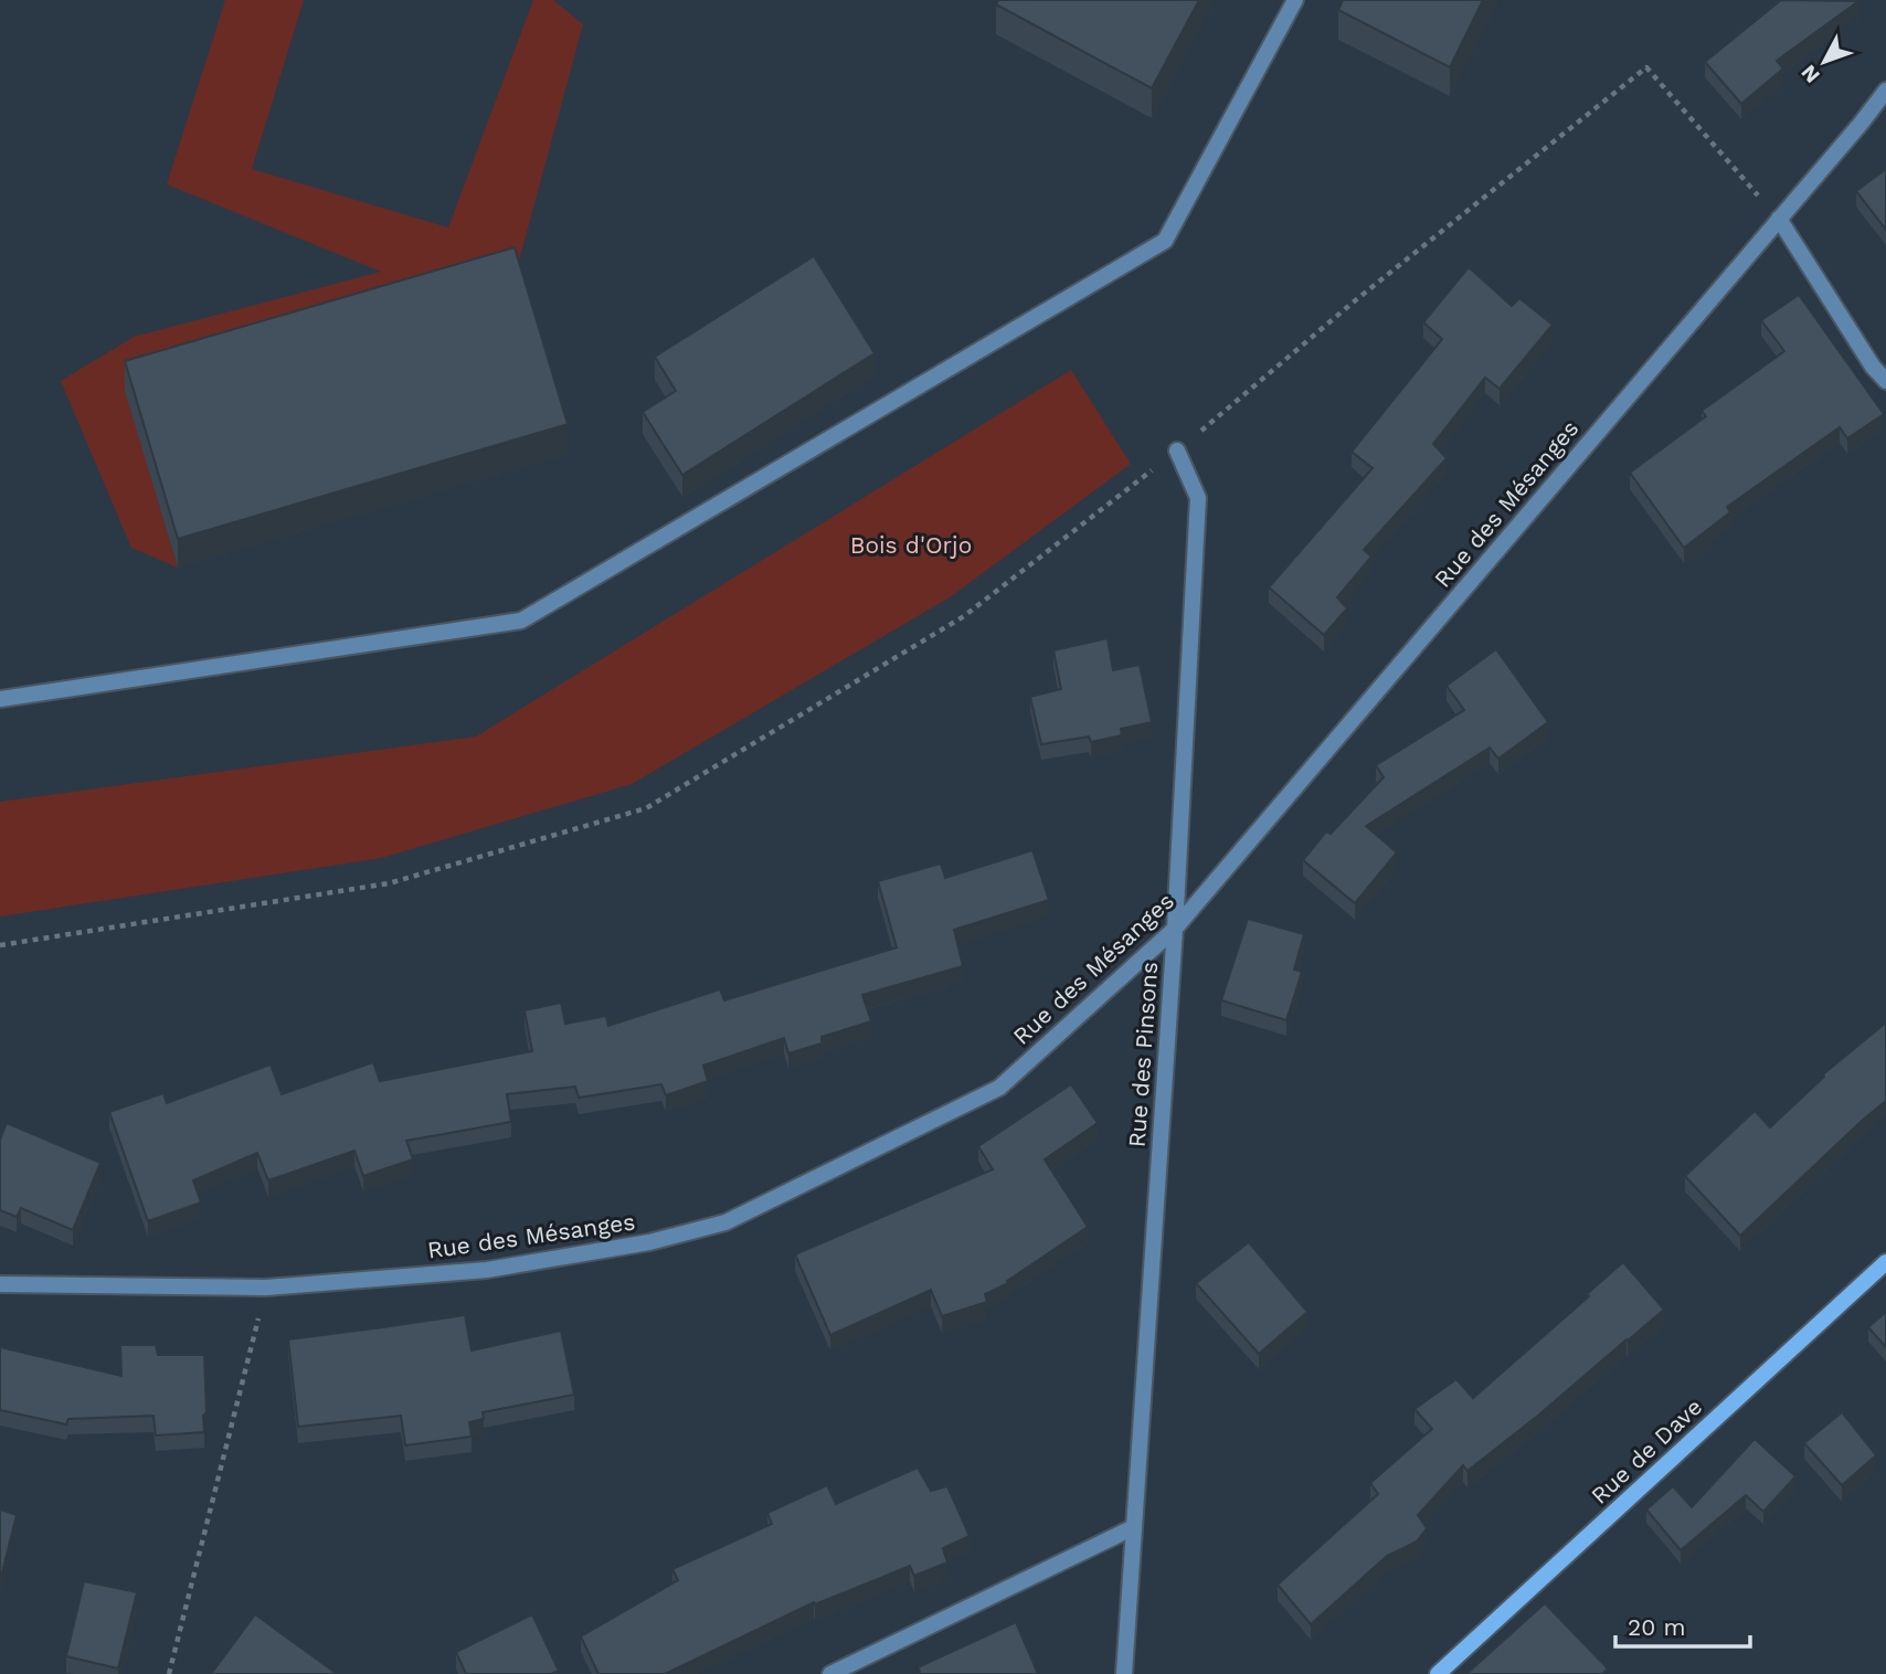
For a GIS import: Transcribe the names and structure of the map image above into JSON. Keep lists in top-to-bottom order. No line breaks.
{"streets":{"main road":["Rue de Dave"],"street":["Rue des Mésanges","Rue des Pinsons"]},"crossings":[["Rue des Mésanges","Rue des Pinsons"]],"parks":["Bois d'Orjo"],"scale_bar":"20 m","north":"bottom left"}
